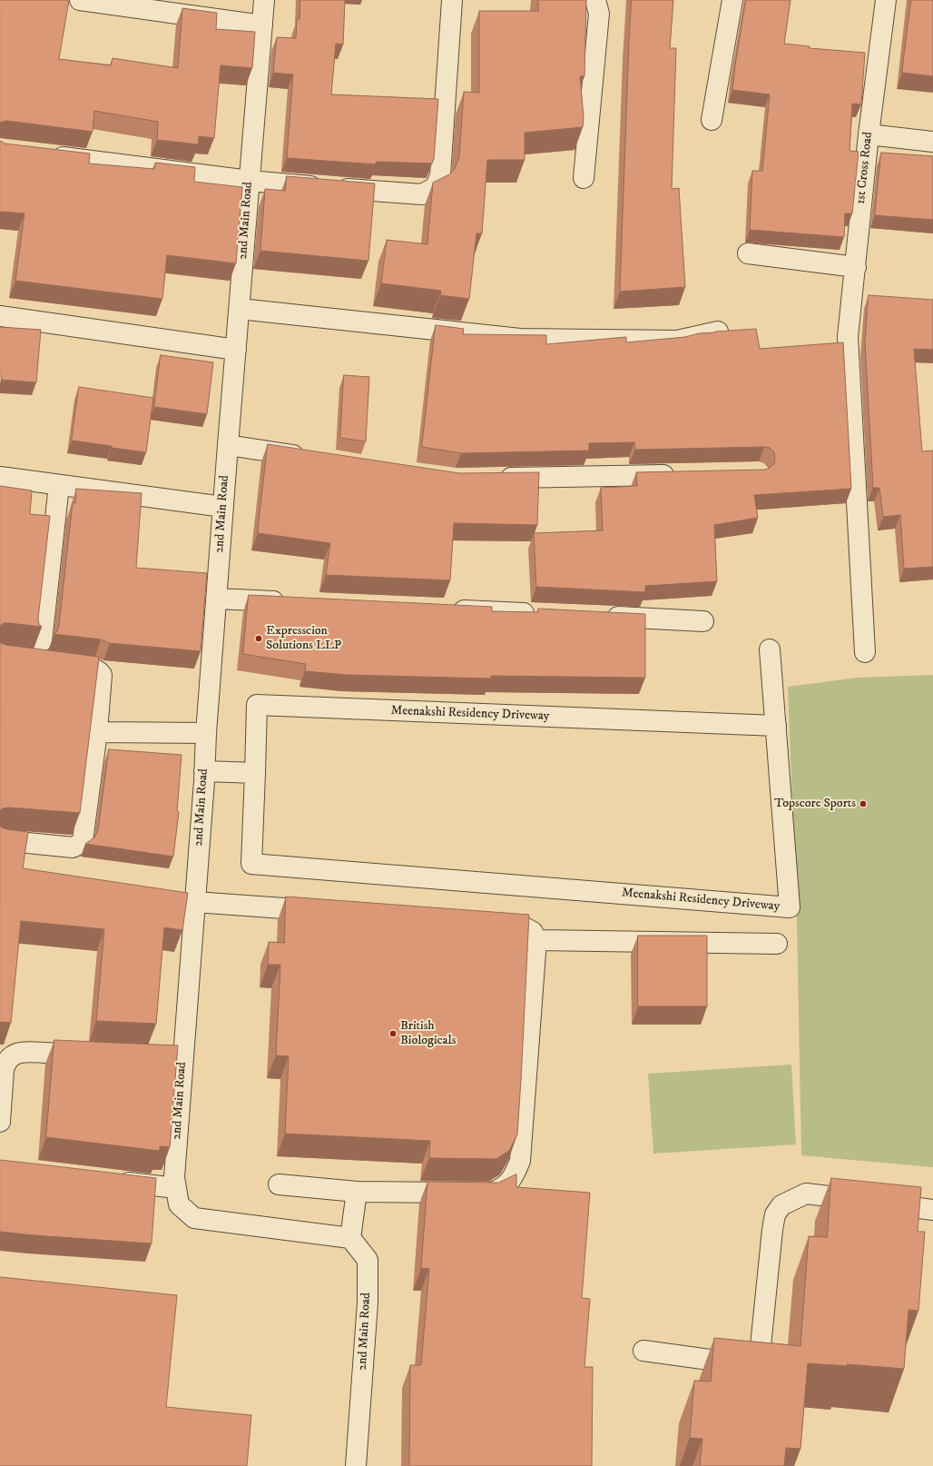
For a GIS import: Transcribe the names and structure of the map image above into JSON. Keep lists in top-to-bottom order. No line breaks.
{"streets":{"street":["1st Cross Road","2nd Main Road","Meenakshi Residency Driveway"]},"places":["Expresscion Solutions LLP","Topscore Sports","British Biologicals"]}
